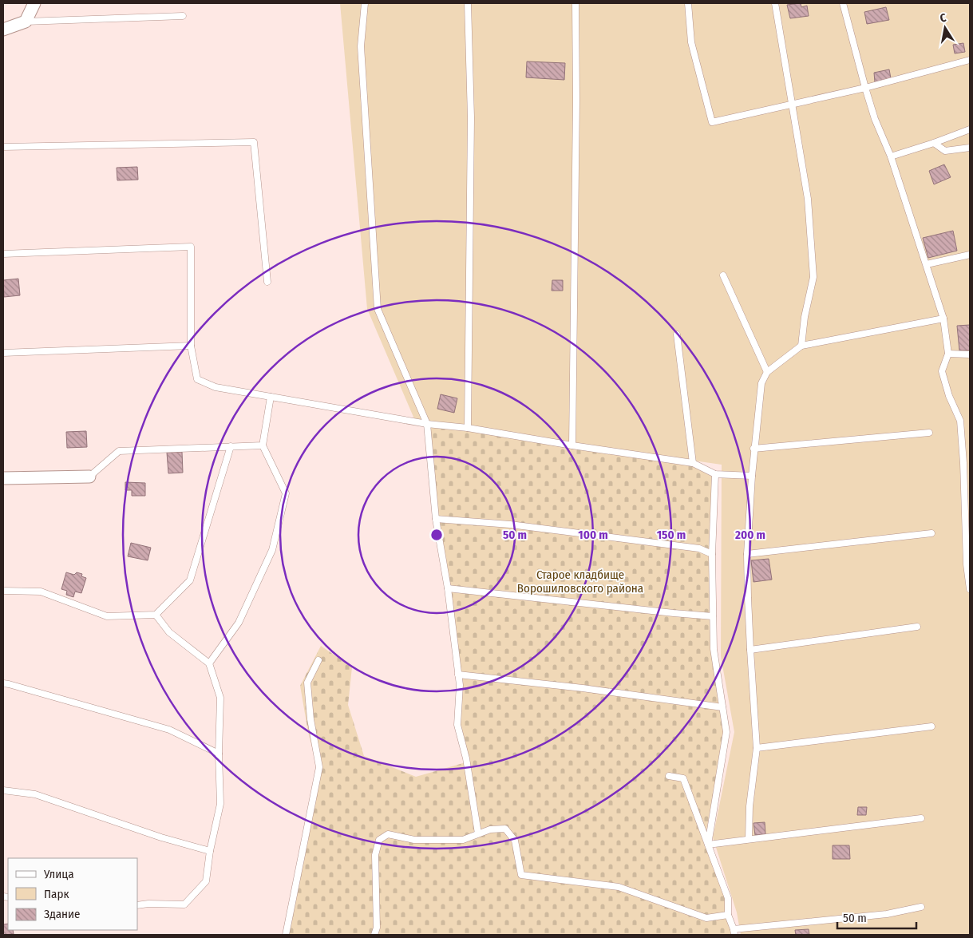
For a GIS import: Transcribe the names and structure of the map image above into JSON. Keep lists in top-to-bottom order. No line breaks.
{"parks":["Старое кладбище Ворошиловского района"],"legend":["Улица","Парк","Здание"],"scale_bar":"50 m","north":"top","rings":["50 m","100 m","150 m","200 m"]}
